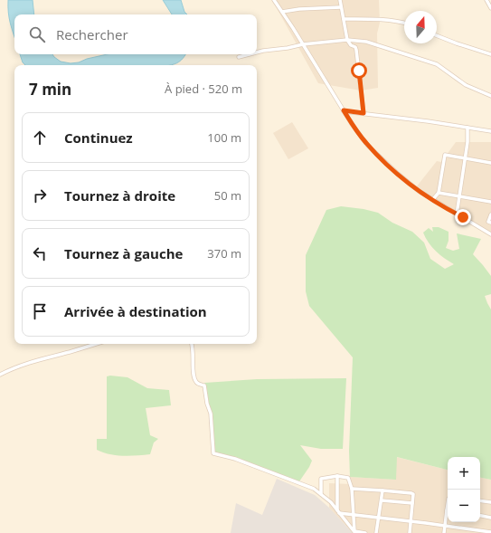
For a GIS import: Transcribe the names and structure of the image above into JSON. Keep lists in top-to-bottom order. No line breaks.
{"north":"top","page":{"search":"Rechercher","heading":["7 min","À pied · 520 m"],"list":[["Continuez","100 m"],["Tournez à droite","50 m"],["Tournez à gauche","370 m"],"Arrivée à destination"],"map_buttons":["+","−"]}}
